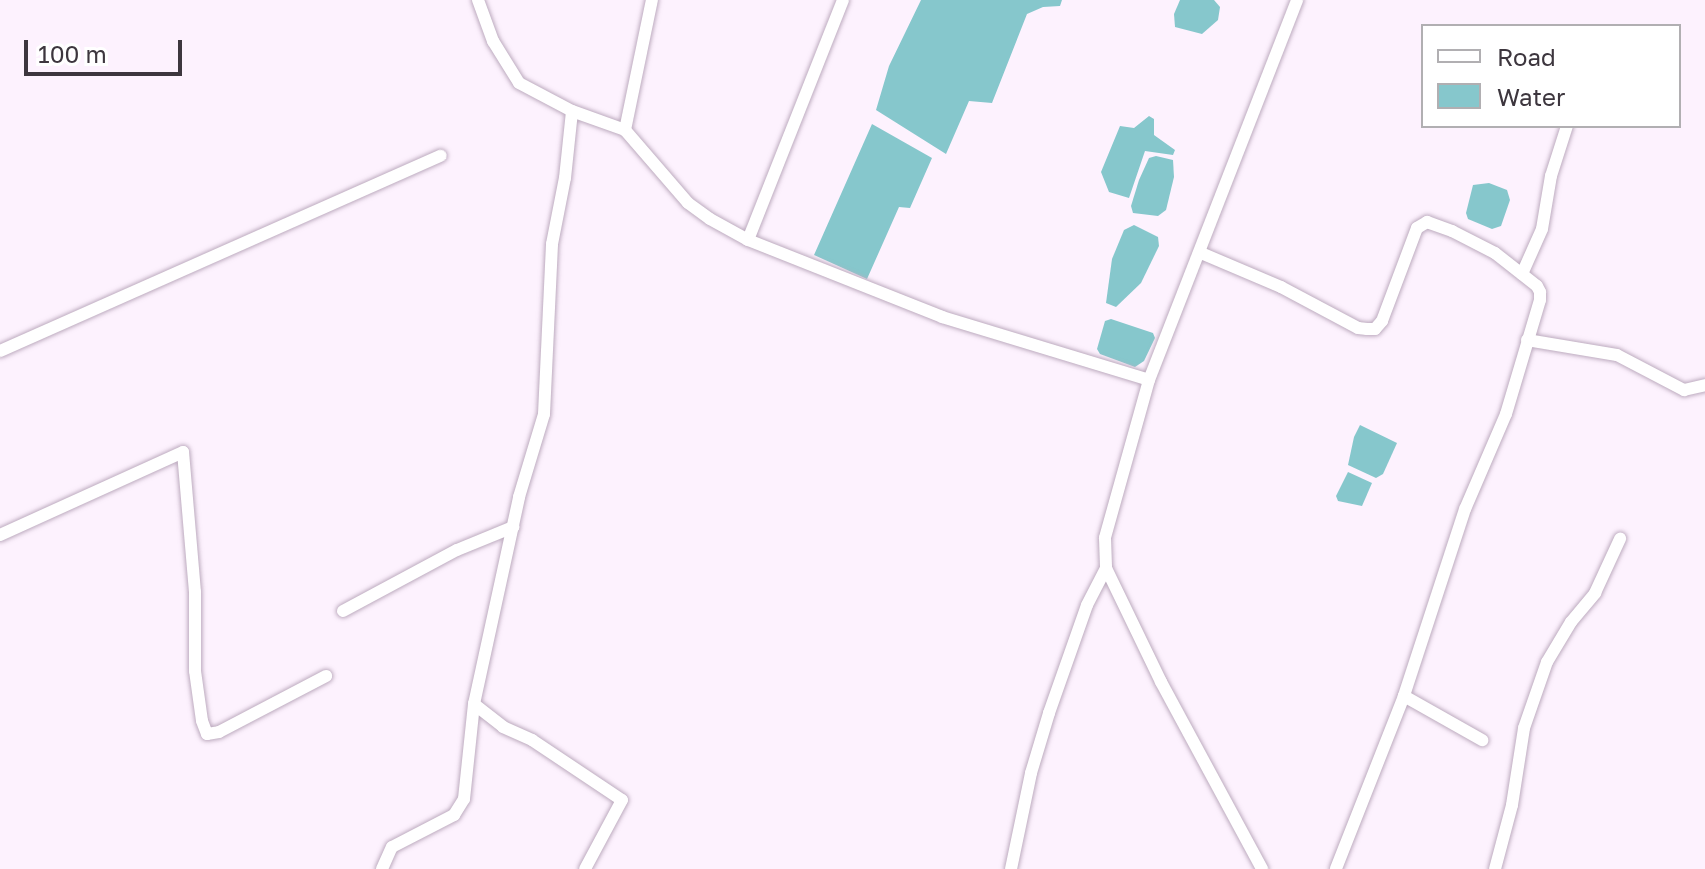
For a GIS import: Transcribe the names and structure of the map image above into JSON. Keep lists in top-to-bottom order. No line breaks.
{"legend":["Road","Water"],"scale_bar":"100 m"}
